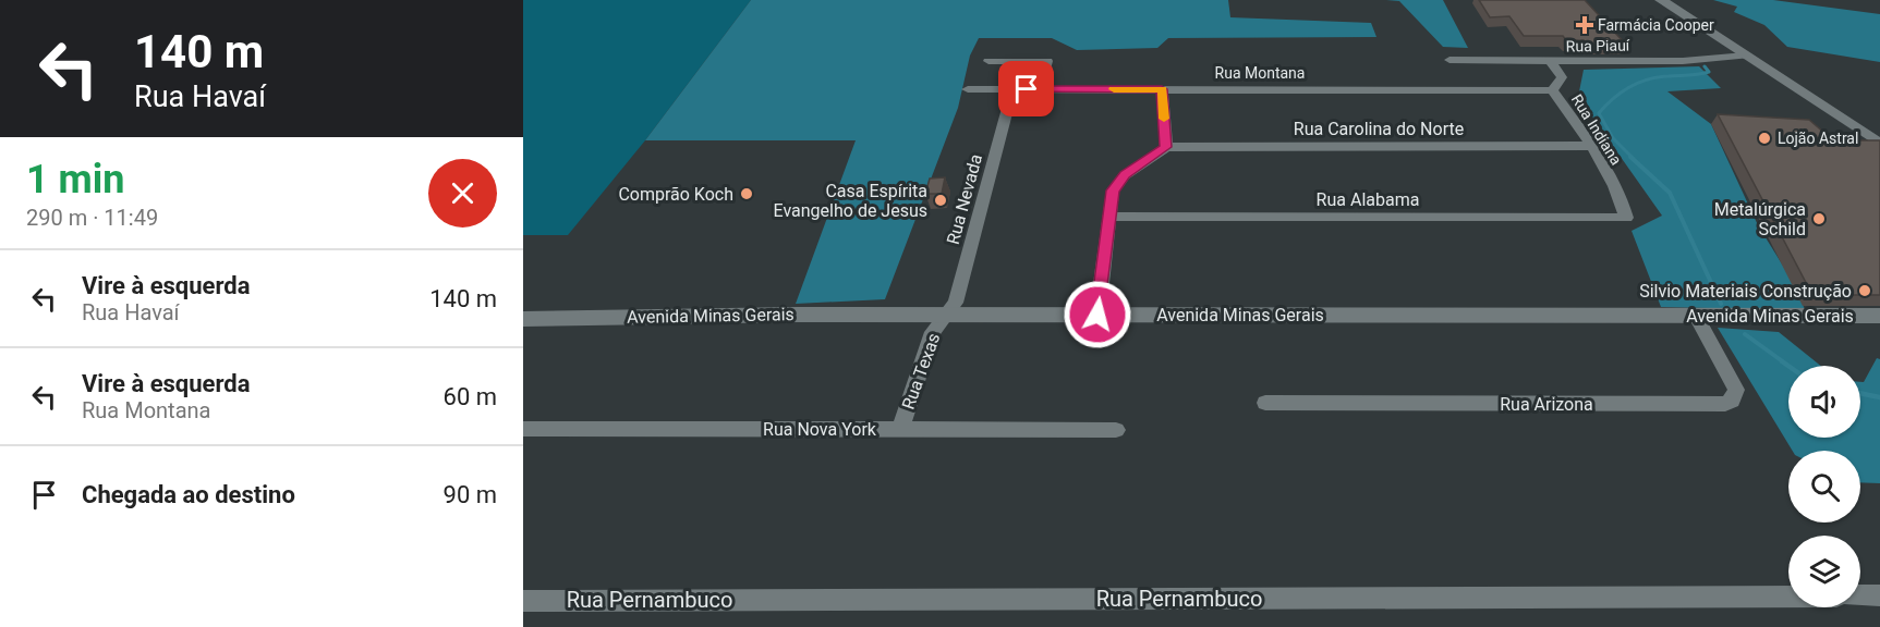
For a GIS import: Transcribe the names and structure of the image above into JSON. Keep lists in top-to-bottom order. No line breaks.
{"streets":{"street":["Rua Piauí","Rua Montana","Rua Carolina do Norte","Rua Indiana","Rua Nevada","Rua Alabama","Avenida Minas Gerais","Rua Texas","Rua Arizona","Rua Nova York","Rua Pernambuco"]},"crossings":[["Rua Piauí","Rua Indiana"],["Rua Montana","Rua Indiana"],["Rua Montana","Rua Nevada"],["Rua Carolina do Norte","Rua Indiana"],["Rua Indiana","Rua Alabama"],["Rua Nevada","Avenida Minas Gerais"],["Rua Nevada","Rua Texas"],["Avenida Minas Gerais","Rua Texas"],["Avenida Minas Gerais","Rua Arizona"],["Rua Texas","Rua Nova York"]],"places":{"health":["Farmácia Cooper"],"other":["Lojão Astral","Comprão Koch","Casa Espírita Evangelho de Jesus","Metalúrgica Schild","Silvio Materiais Construção"]},"page":{"turn":["140 m","Rua Havaí"],"heading":["1 min","290 m · 11:49"],"list":[{"name":"Vire à esquerda","note":"Rua Havaí","value":"140 m"},{"name":"Vire à esquerda","note":"Rua Montana","value":"60 m"},{"name":"Chegada ao destino","value":"90 m"}]}}
